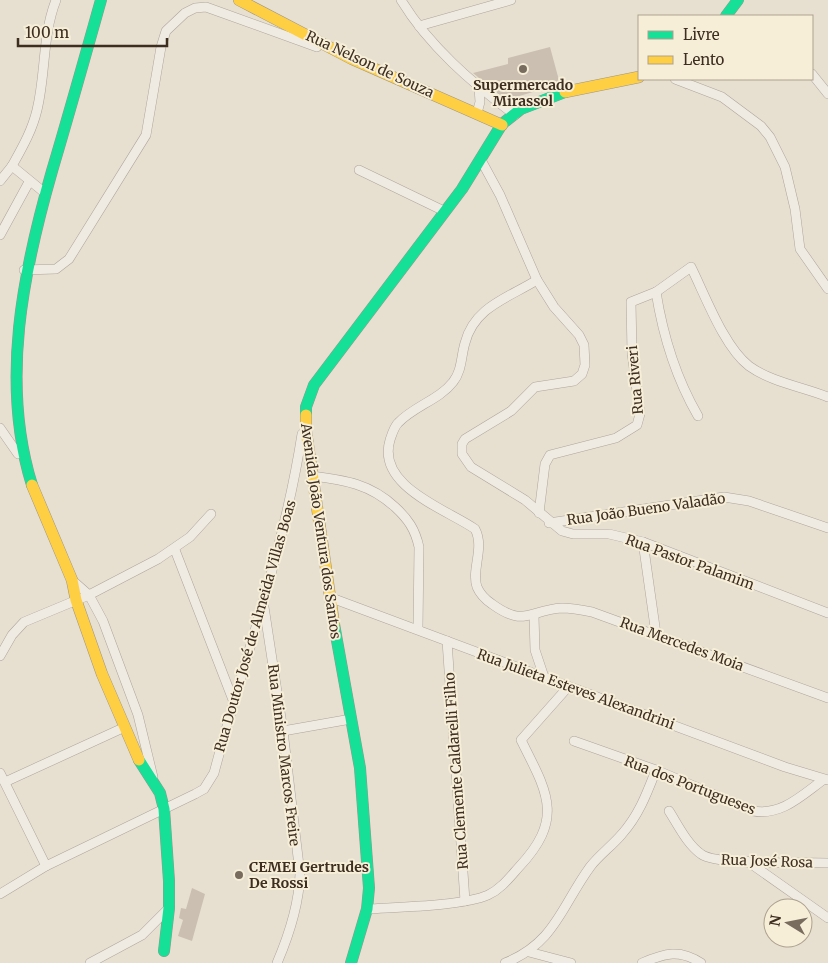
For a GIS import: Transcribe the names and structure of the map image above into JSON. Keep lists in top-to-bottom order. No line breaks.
{"streets":{"main road":["Rua Nelson de Souza","Avenida João Ventura dos Santos"],"street":["Rua Riveri","Rua João Bueno Valadão","Rua Pastor Palamim","Rua Doutor José de Almeida Villas Boas","Rua Mercedes Moia","Rua Julieta Esteves Alexandrini","Rua Ministro Marcos Freire","Rua Clemente Caldarelli Filho","Rua dos Portugueses","Rua José Rosa"]},"crossings":[["Rua Nelson de Souza","Avenida João Ventura dos Santos"],["Rua Riveri","Rua Pastor Palamim"],["Rua João Bueno Valadão","Rua Pastor Palamim"],["Avenida João Ventura dos Santos","Rua Pastor Palamim"],["Avenida João Ventura dos Santos","Rua Doutor José de Almeida Villas Boas"],["Avenida João Ventura dos Santos","Rua Julieta Esteves Alexandrini"],["Rua Doutor José de Almeida Villas Boas","Rua Ministro Marcos Freire"],["Rua Julieta Esteves Alexandrini","Rua Clemente Caldarelli Filho"],["Rua Julieta Esteves Alexandrini","Rua dos Portugueses"]],"places":["Supermercado Mirassol","CEMEI Gertrudes De Rossi"],"legend":["Livre","Lento"],"scale_bar":"100 m","north":"left"}
